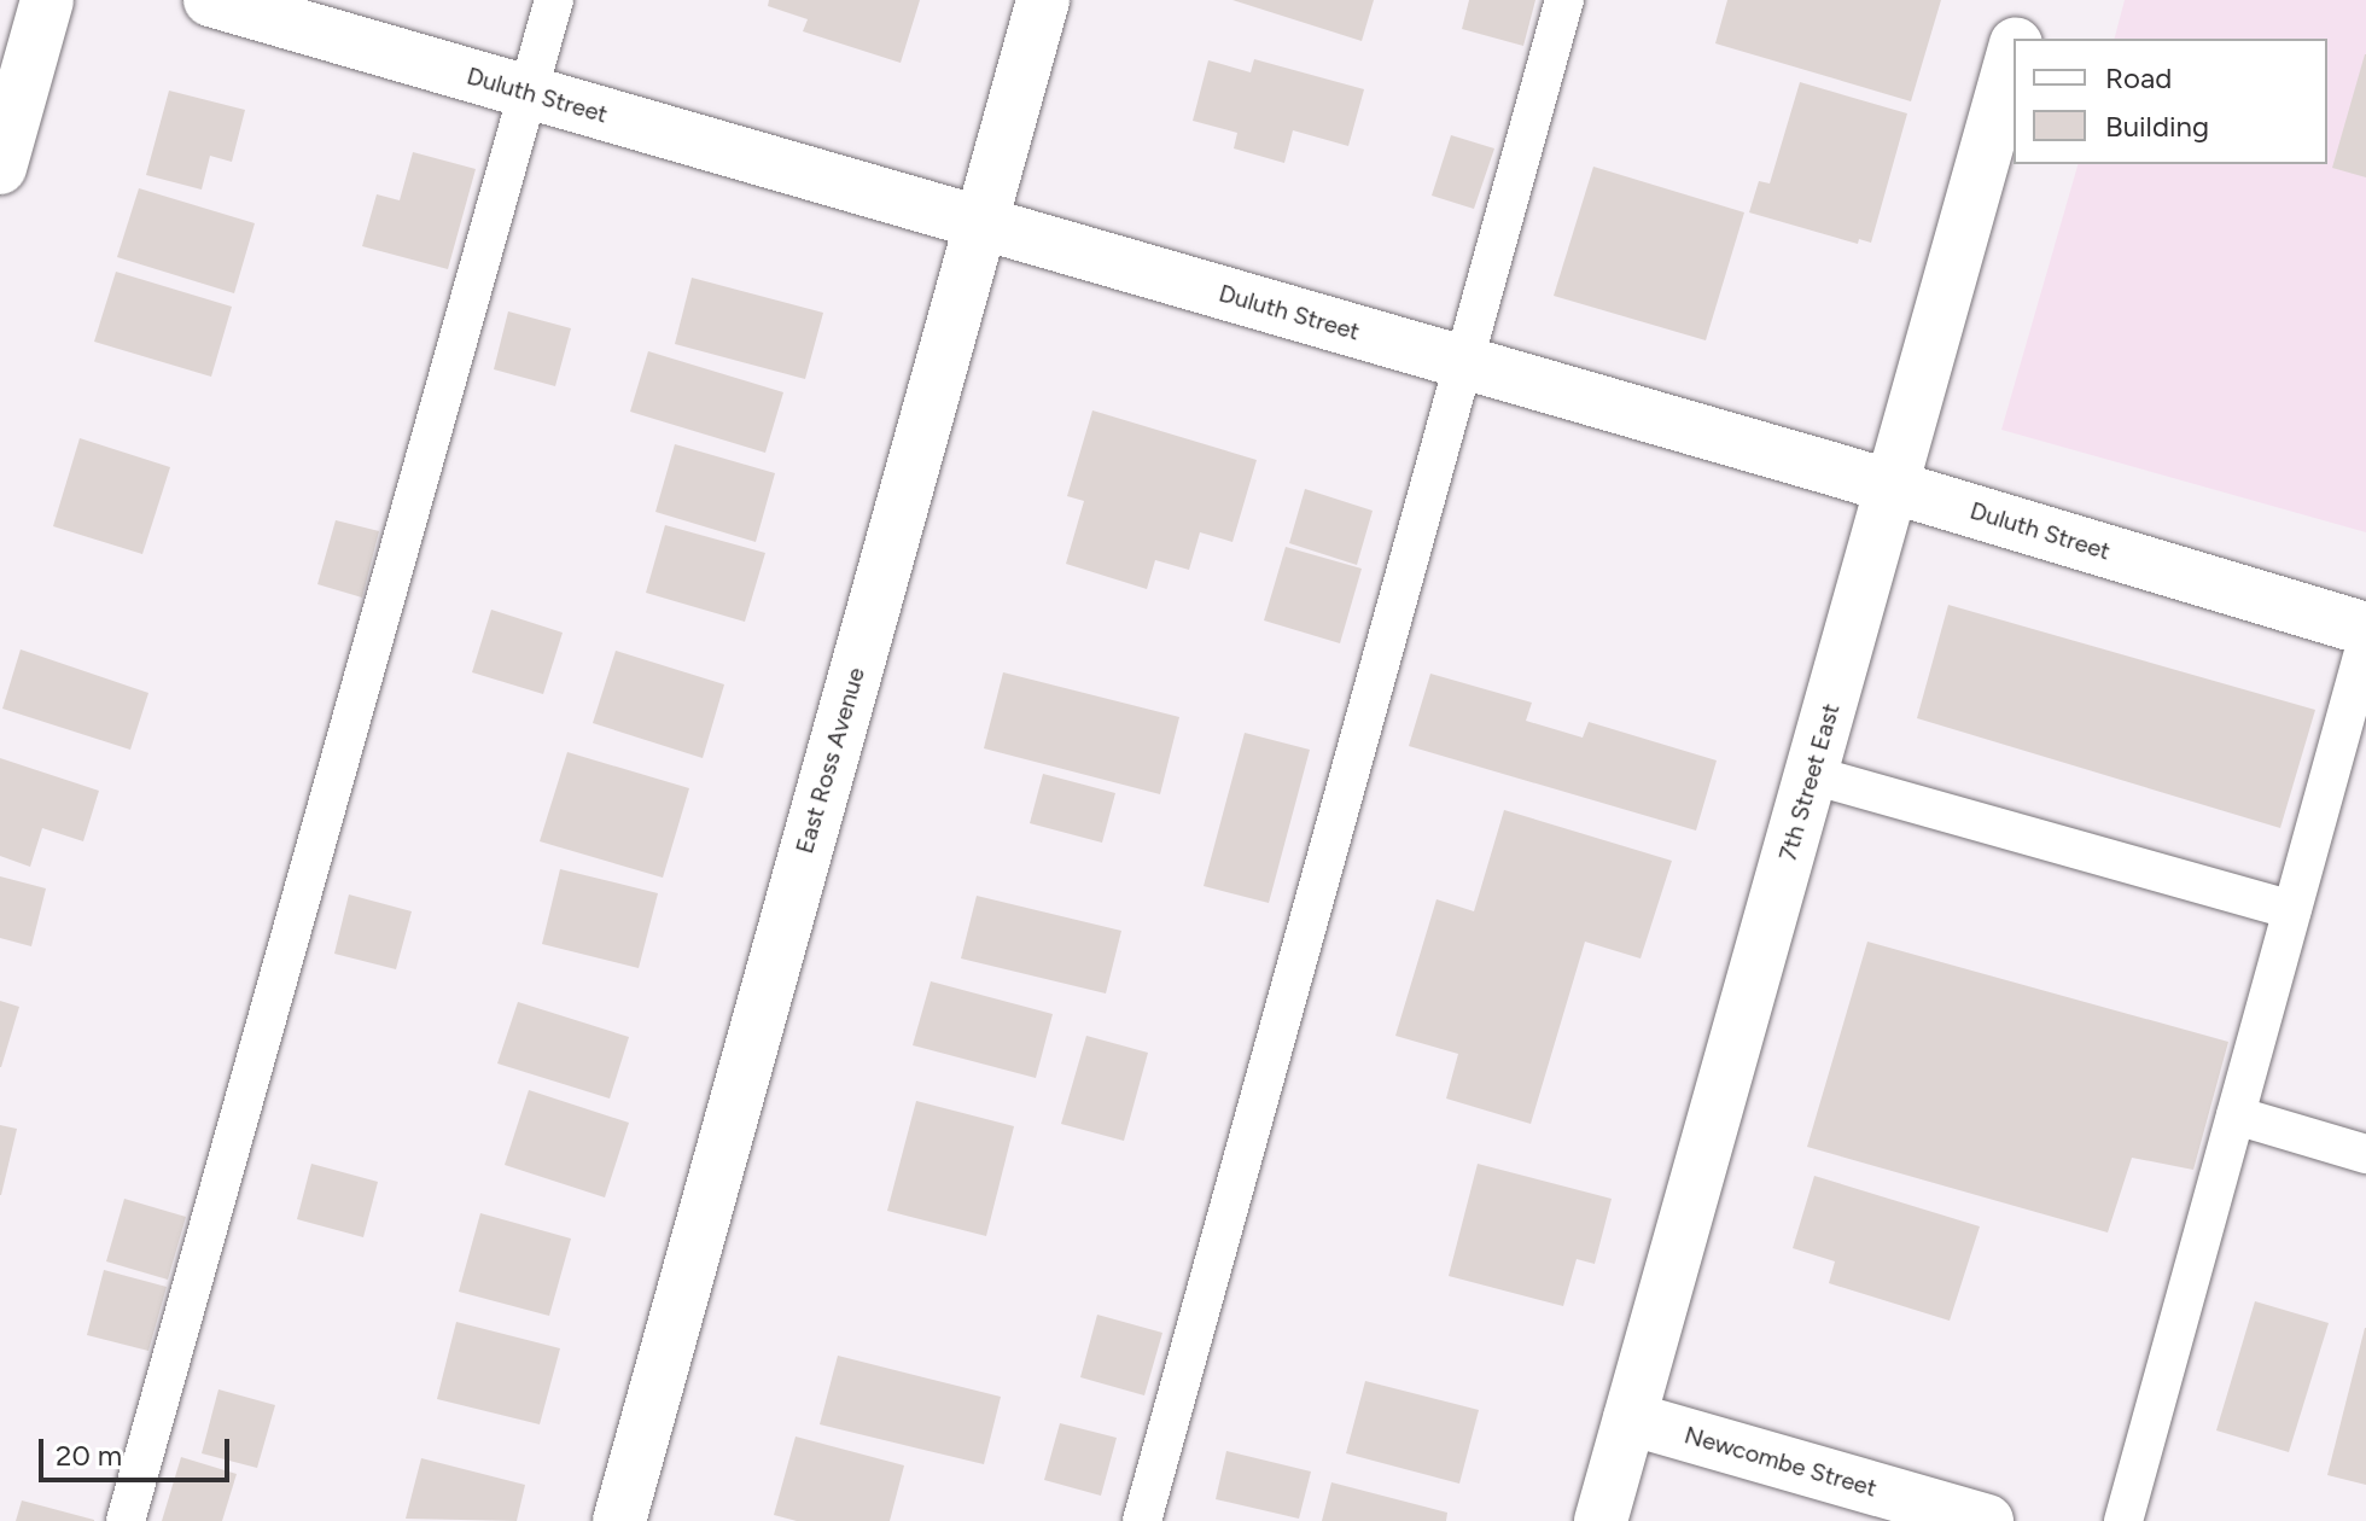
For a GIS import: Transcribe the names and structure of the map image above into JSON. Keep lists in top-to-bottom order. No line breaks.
{"streets":{"street":["Duluth Street","East Ross Avenue","7th Street East","Newcombe Street"]},"crossings":[["Duluth Street","East Ross Avenue"],["Duluth Street","7th Street East"],["7th Street East","Newcombe Street"]],"legend":["Road","Building"],"scale_bar":"20 m"}
